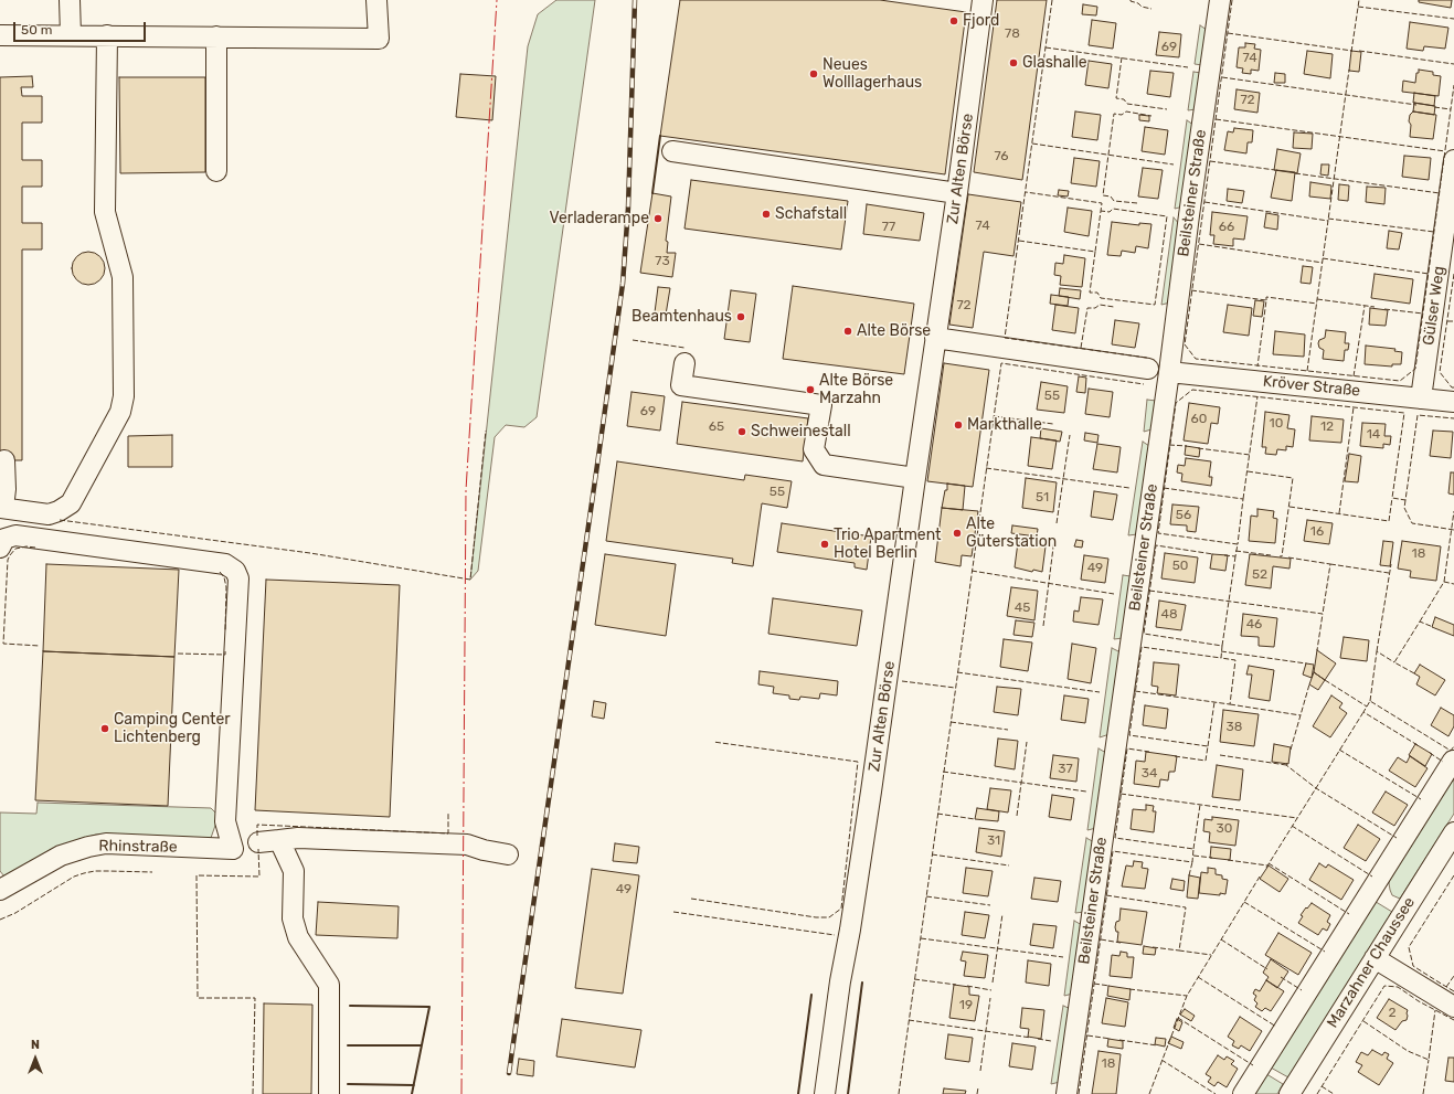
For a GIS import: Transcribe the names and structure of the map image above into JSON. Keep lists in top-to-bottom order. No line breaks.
{"streets":{"street":["Zur Alten Börse","Beilsteiner Straße","Gülser Weg","Kröver Straße","Rhinstraße","Marzahner Chaussee"]},"crossings":[["Beilsteiner Straße","Kröver Straße"],["Gülser Weg","Kröver Straße"]],"places":["Fjord","Glashalle","Neues Wolllagerhaus","Schafstall","Verladerampe","Beamtenhaus","Alte Börse","Alte Börse Marzahn","Markthalle","Schweinestall","Alte Güterstation","Trio Apartment Hotel Berlin","Camping Center Lichtenberg"],"house_numbers":["78","69","74","72","76","74","77","66","73","72","55","69","60","10","65","12","14","55","51","56","16","18","50","49","52","45","48","46","38","37","34","30","31","49","19","2","18"],"scale_bar":"50 m","north":"top"}
